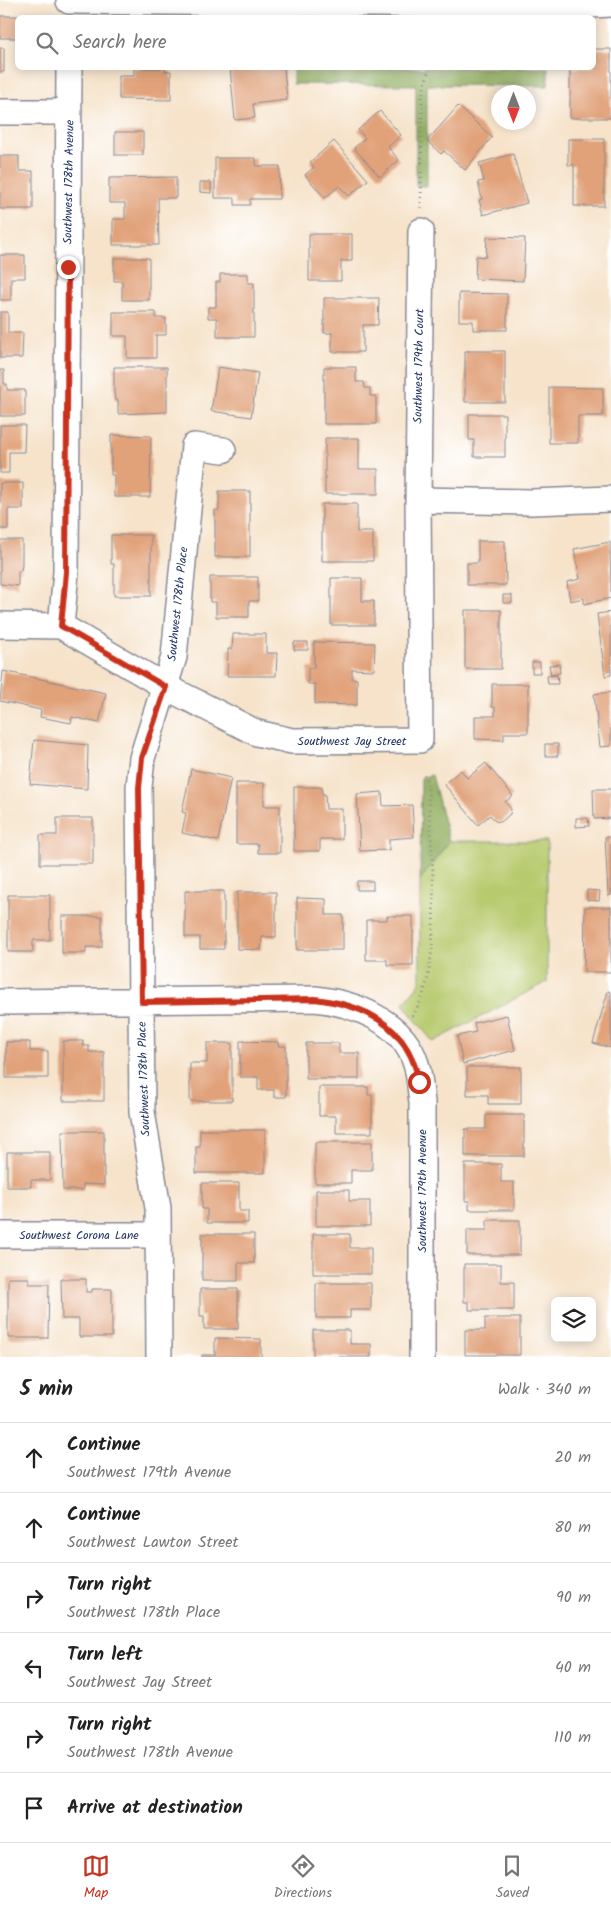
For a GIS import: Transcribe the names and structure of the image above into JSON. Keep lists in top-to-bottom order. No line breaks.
{"streets":{"street":["Southwest 178th Avenue","Southwest 179th Court","Southwest 178th Place","Southwest Jay Street","Southwest 179th Avenue","Southwest Corona Lane"]},"crossings":[["Southwest 178th Avenue","Southwest Jay Street"],["Southwest 179th Court","Southwest Jay Street"],["Southwest 178th Place","Southwest Jay Street"],["Southwest 178th Place","Southwest 179th Avenue"],["Southwest 178th Place","Southwest Corona Lane"]],"north":"bottom","page":{"search":"Search here","heading":["5 min","Walk · 340 m"],"list":[["Continue","Southwest 179th Avenue","20 m"],["Continue","Southwest Lawton Street","80 m"],["Turn right","Southwest 178th Place","90 m"],["Turn left","Southwest Jay Street","40 m"],["Turn right","Southwest 178th Avenue","110 m"],"Arrive at destination"],"nav":["Map","Directions","Saved"]}}
